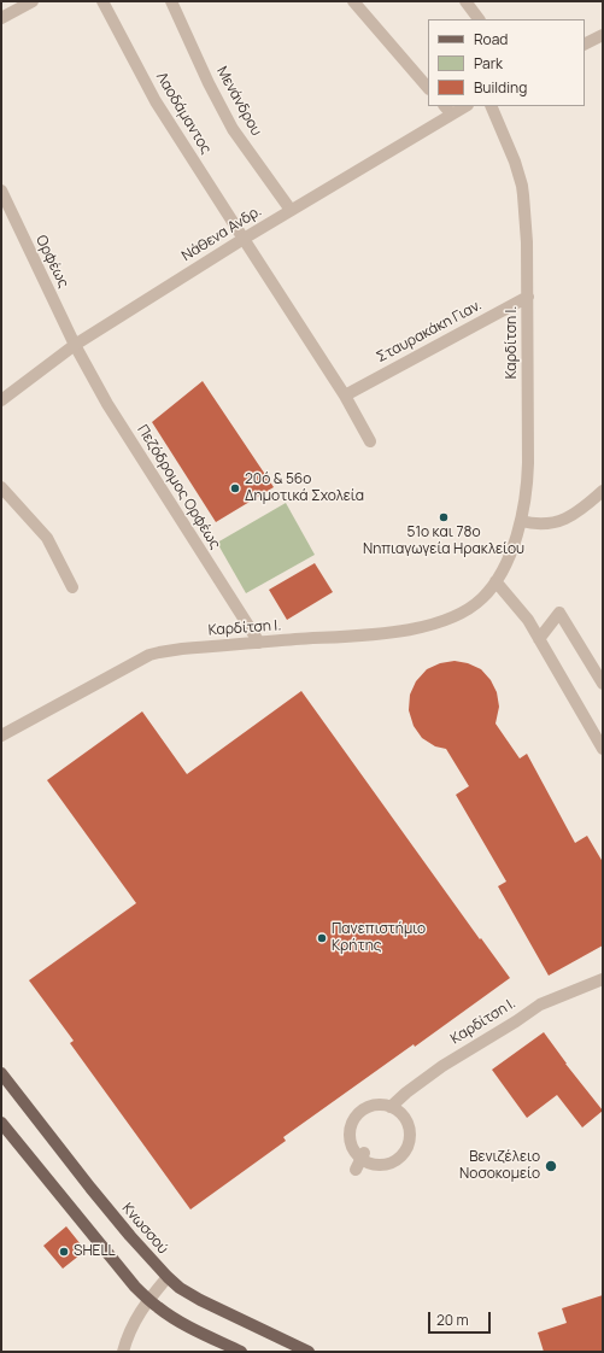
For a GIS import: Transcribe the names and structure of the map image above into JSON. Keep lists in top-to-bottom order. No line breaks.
{"streets":{"main road":["Κνωσσού"],"street":["Μενάνδρου","Λαοδάμαντος","Νάθενα Ανδρ.","Ορφέως","Σταυρακάκη Γιαν.","Καρδίτση Ι.","Πεζόδρομος Ορφέως"]},"crossings":[["Μενάνδρου","Νάθενα Ανδρ."],["Λαοδάμαντος","Νάθενα Ανδρ."],["Νάθενα Ανδρ.","Ορφέως"],["Νάθενα Ανδρ.","Πεζόδρομος Ορφέως"],["Ορφέως","Πεζόδρομος Ορφέως"],["Σταυρακάκη Γιαν.","Καρδίτση Ι."],["Καρδίτση Ι.","Πεζόδρομος Ορφέως"]],"places":["20ό & 56ο Δημοτικά Σχολεία","51ο και 78ο Νηπιαγωγεία Ηρακλείου","Πανεπιστήμιο Κρήτης","Βενιζέλειο Νοσοκομείο","SHELL"],"legend":["Road","Park","Building"],"scale_bar":"20 m"}
